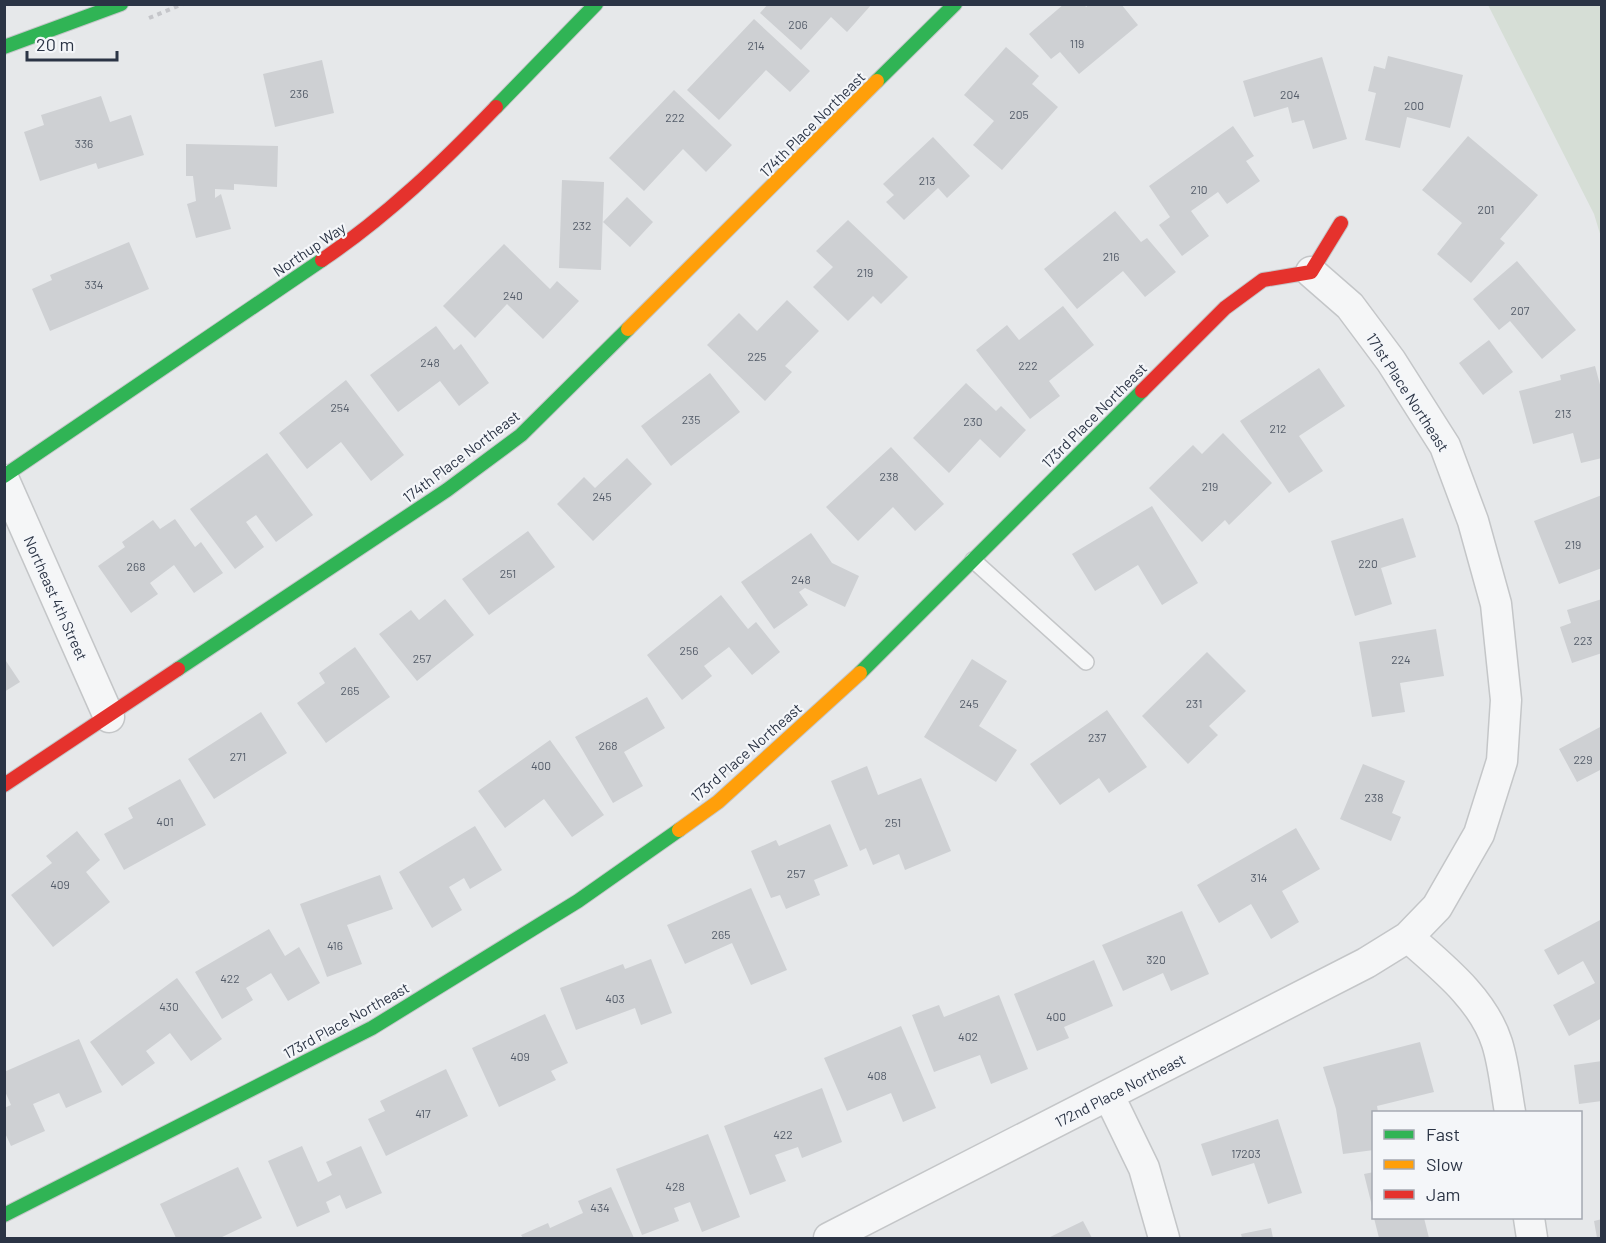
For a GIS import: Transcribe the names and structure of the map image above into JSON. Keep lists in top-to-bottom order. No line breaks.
{"streets":{"street":["174th Place Northeast","Northup Way","171st Place Northeast","173rd Place Northeast","Northeast 4th Street","172nd Place Northeast"]},"crossings":[["174th Place Northeast","Northeast 4th Street"],["Northup Way","Northeast 4th Street"],["171st Place Northeast","173rd Place Northeast"],["171st Place Northeast","172nd Place Northeast"]],"house_numbers":["206","119","214","236","204","200","205","222","336","213","210","201","232","216","219","334","240","207","225","248","222","254","213","235","230","212","238","219","245","219","220","268","251","248","223","256","257","224","265","245","231","237","268","271","229","400","238","401","251","257","314","409","265","416","320","422","403","430","400","402","409","408","417","422","17203","428","434"],"legend":["Fast","Slow","Jam"],"scale_bar":"20 m"}
